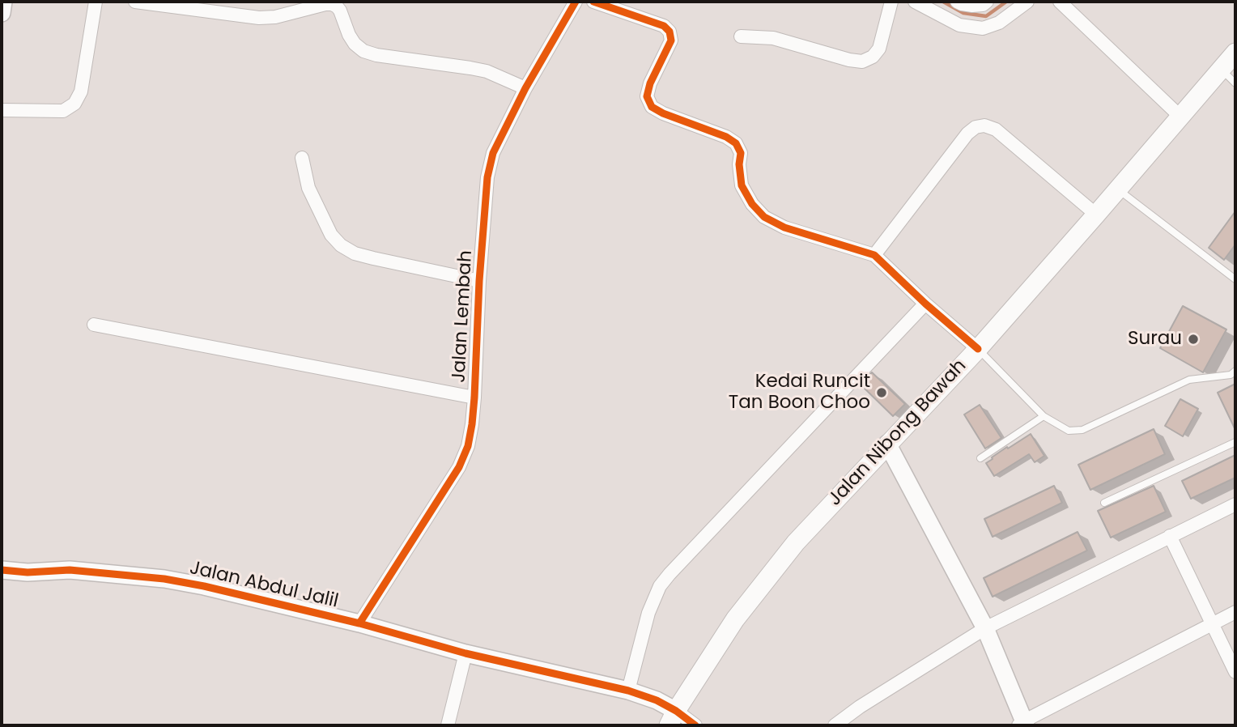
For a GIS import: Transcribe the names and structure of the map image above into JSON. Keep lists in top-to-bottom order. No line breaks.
{"streets":{"main road":["Jalan Nibong Bawah"],"street":["Jalan Lembah","Jalan Abdul Jalil"]},"crossings":[["Jalan Lembah","Jalan Abdul Jalil"],["Jalan Nibong Bawah","Jalan Abdul Jalil"]],"places":["Surau","Kedai Runcit Tan Boon Choo"]}
